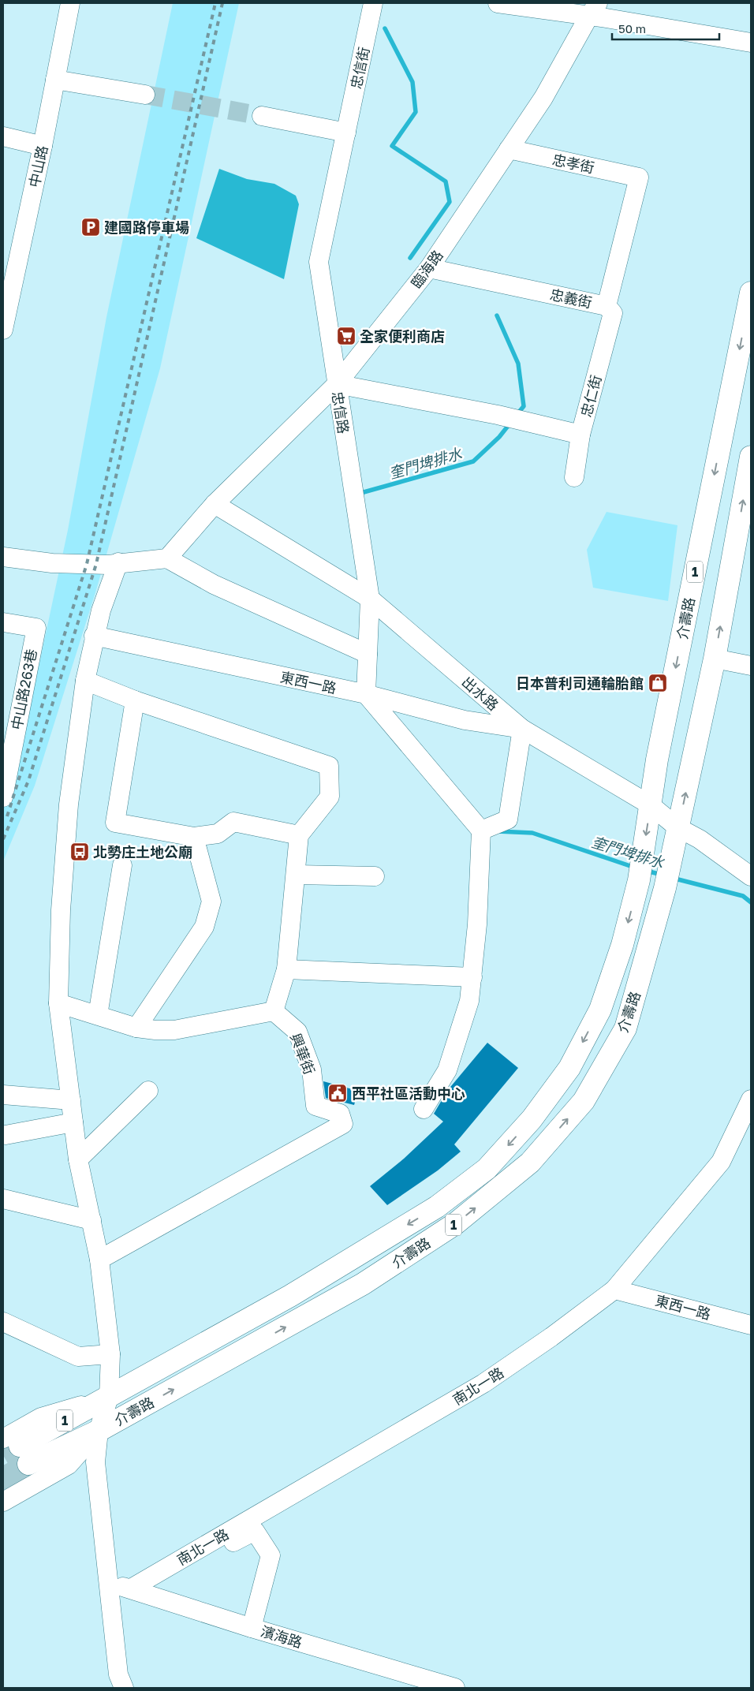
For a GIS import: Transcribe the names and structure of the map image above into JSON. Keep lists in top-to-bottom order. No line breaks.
{"streets":{"main road":["1","介壽路"],"street":["忠信街","忠孝街","中山路","臨海路","忠義街","忠仁街","忠信路","東西一路","中山路263巷","出水路","興華街","南北一路","濱海路"]},"crossings":[["忠信街","忠信路"],["忠孝街","臨海路"],["忠孝街","忠義街"],["臨海路","忠義街"],["臨海路","忠仁街"],["臨海路","忠信路"],["臨海路","出水路"],["忠義街","忠仁街"],["忠仁街","忠信路"],["忠信路","東西一路"],["忠信路","出水路"],["1","介壽路"],["1","出水路"],["介壽路","出水路"],["東西一路","出水路"],["東西一路","南北一路"],["南北一路","濱海路"]],"water":["奎門埤排水"],"places":{"parking":["建國路停車場"],"supermarket":["全家便利商店"],"shop":["日本普利司通輪胎館"],"bus stop":["北勢庄土地公廟"],"public building":["西平社區活動中心"]},"scale_bar":"50 m"}
